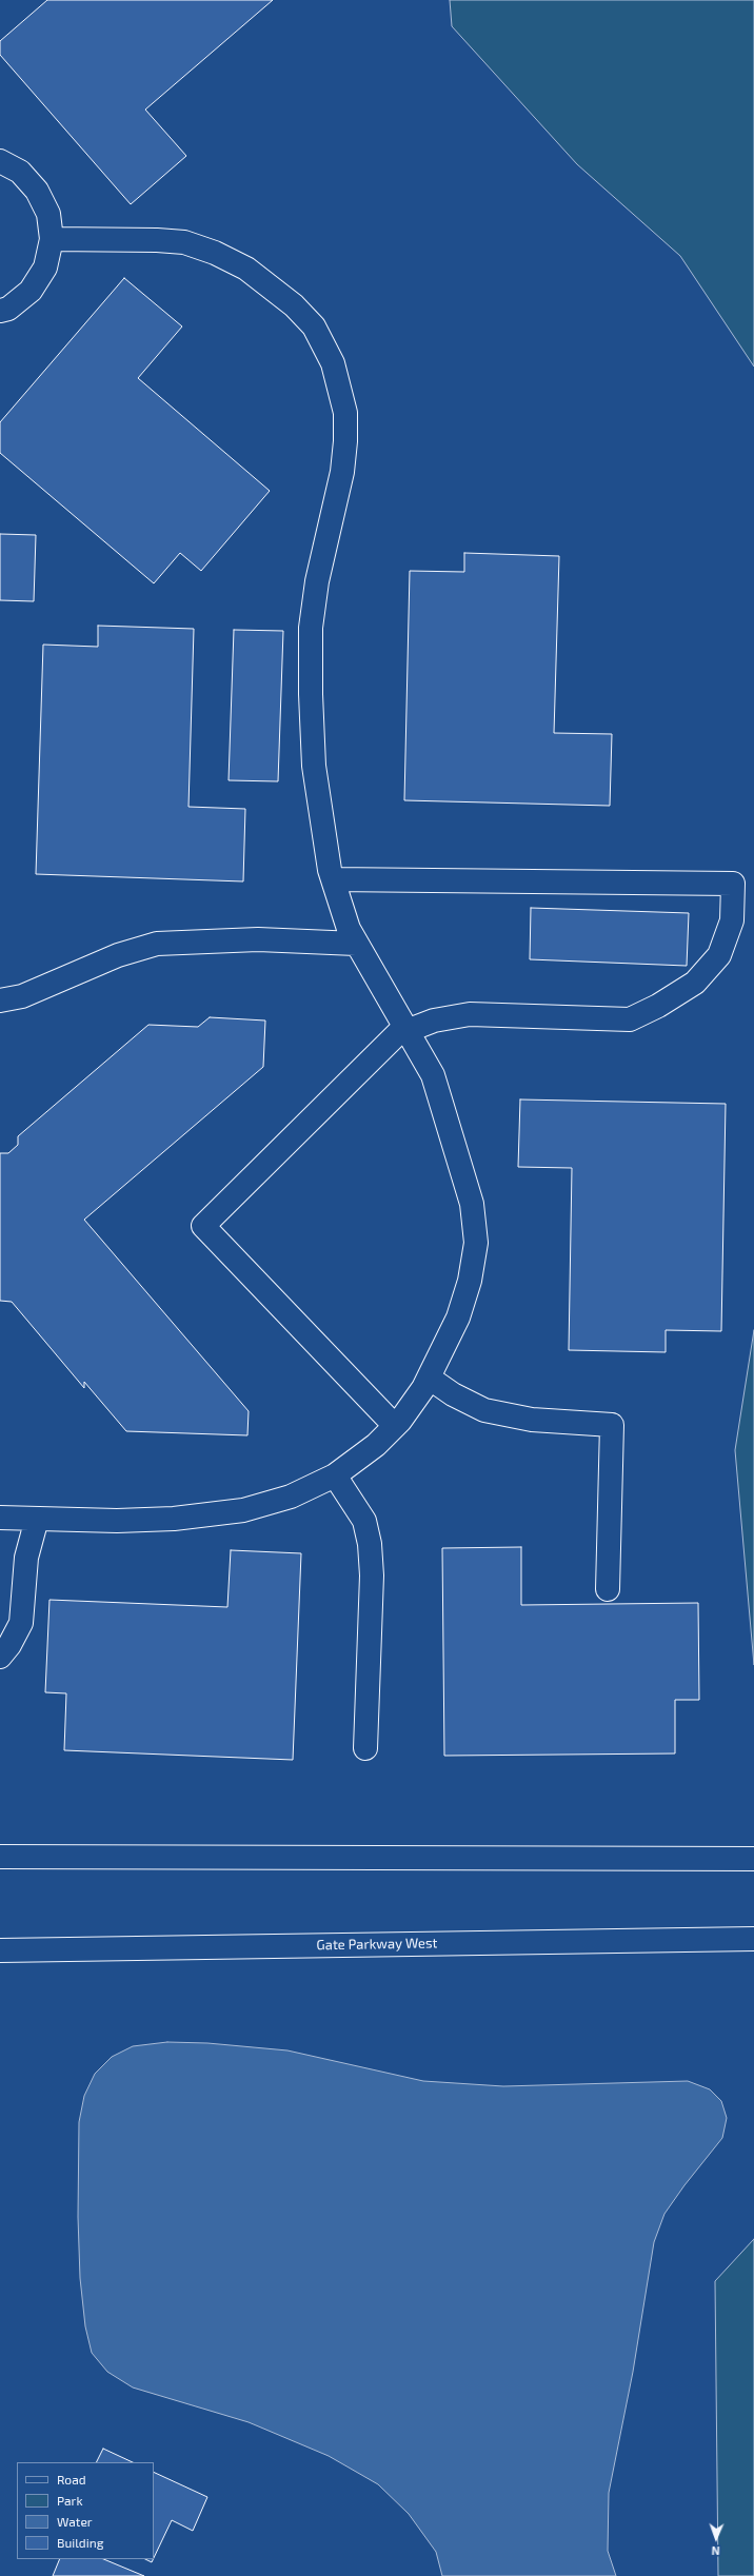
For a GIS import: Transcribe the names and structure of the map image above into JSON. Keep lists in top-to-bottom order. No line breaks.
{"streets":{"street":["Gate Parkway West"]},"legend":["Road","Park","Water","Building"],"north":"bottom"}
